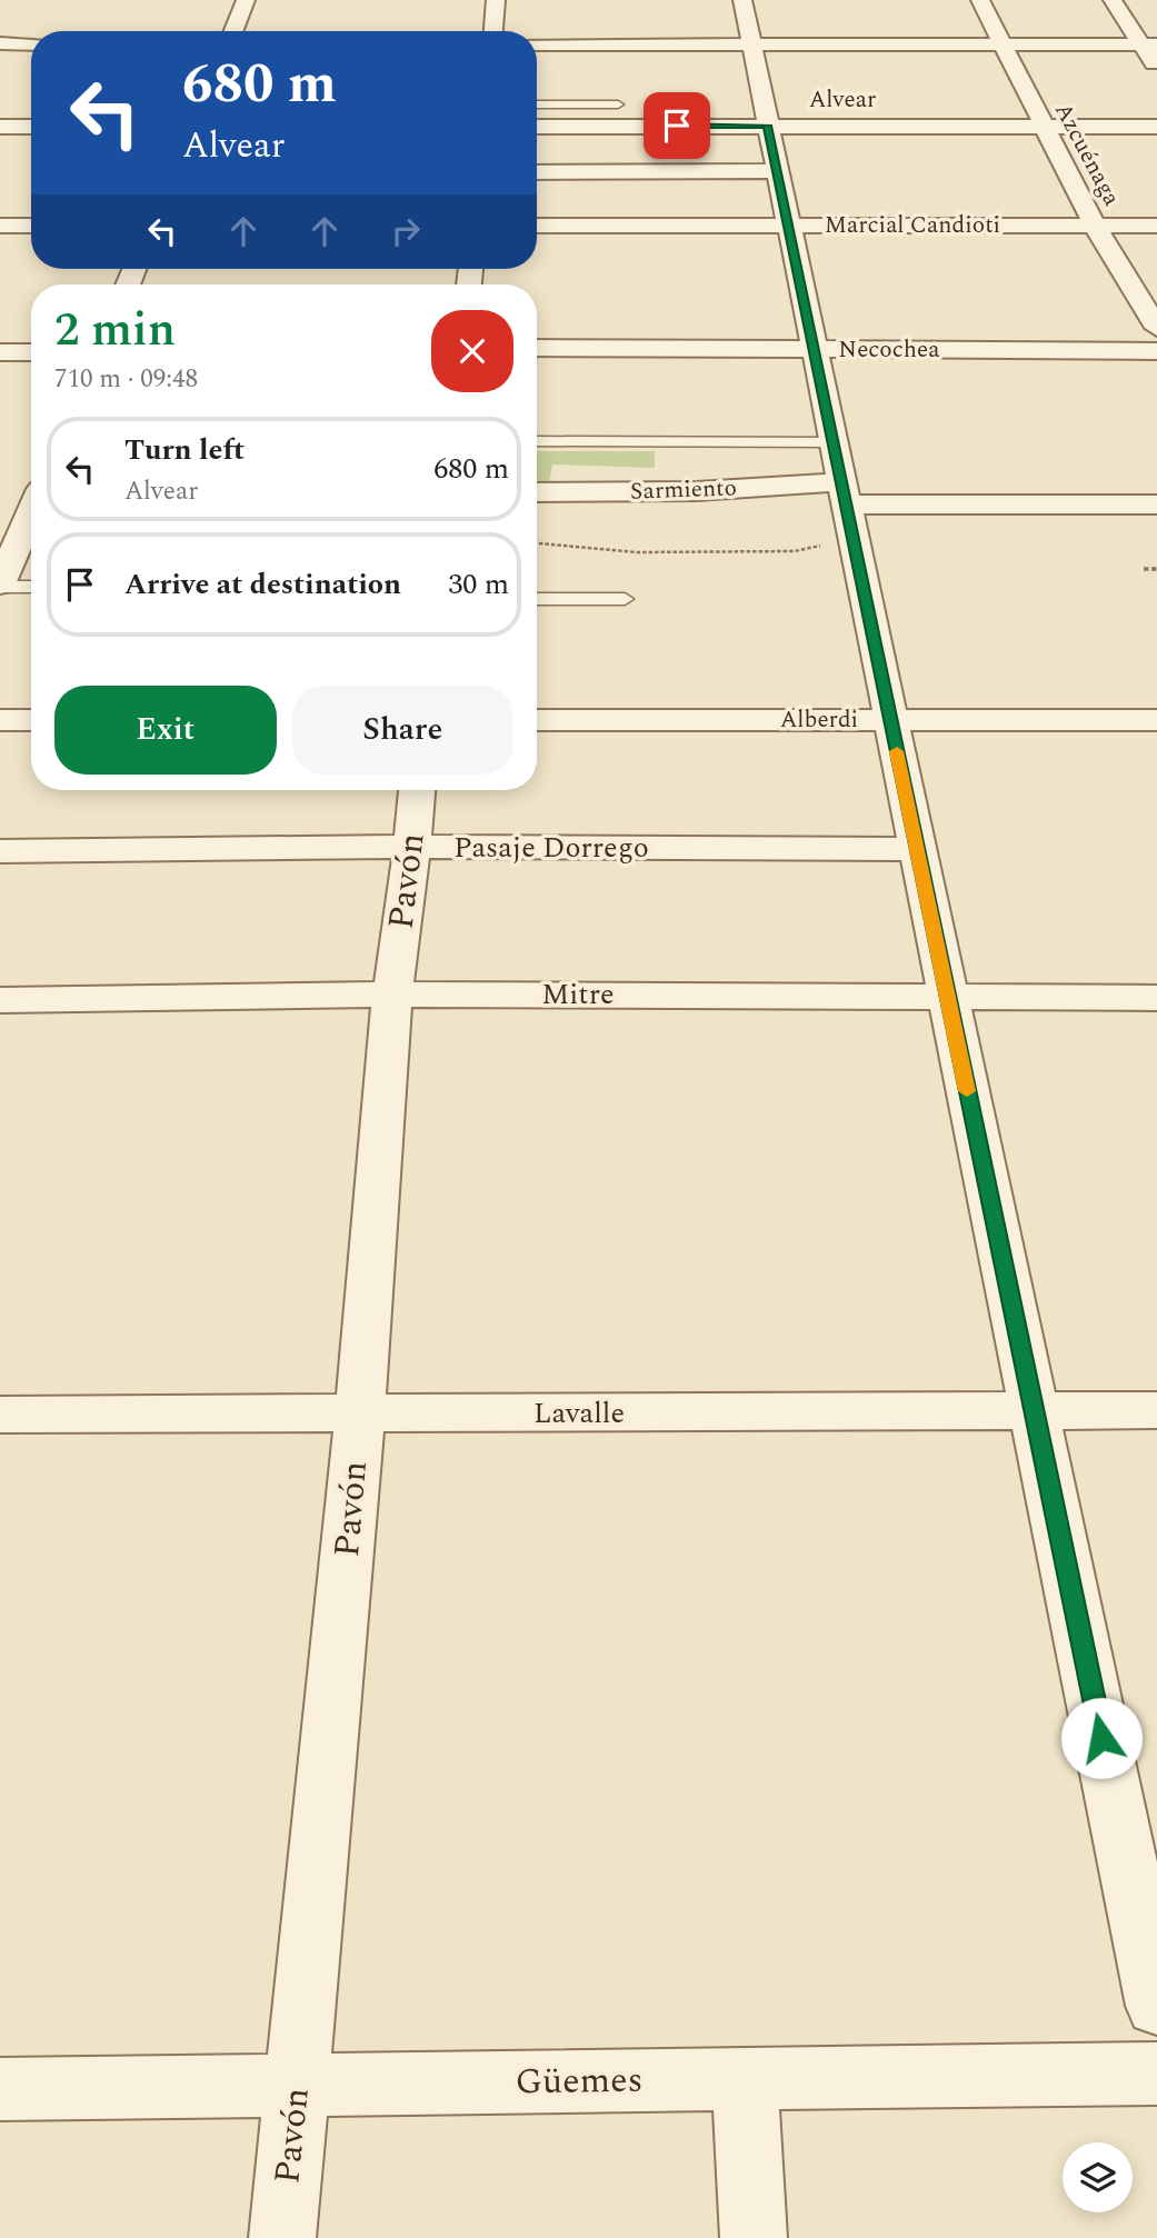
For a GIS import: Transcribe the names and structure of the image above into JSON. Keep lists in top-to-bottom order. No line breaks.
{"streets":{"street":["Alvear","Azcuénaga","Marcial Candioti","Necochea","Sarmiento","Alberdi","Pasaje Dorrego","Pavón","Mitre","Lavalle","Güemes"]},"crossings":[["Alvear","Azcuénaga"],["Azcuénaga","Marcial Candioti"],["Pasaje Dorrego","Pavón"],["Pavón","Mitre"],["Pavón","Lavalle"],["Pavón","Güemes"]],"page":{"turn":["680 m","Alvear"],"heading":["2 min","710 m · 09:48"],"list":[{"name":"Turn left","note":"Alvear","value":"680 m"},{"name":"Arrive at destination","value":"30 m"}],"buttons":["Exit","Share"]}}
